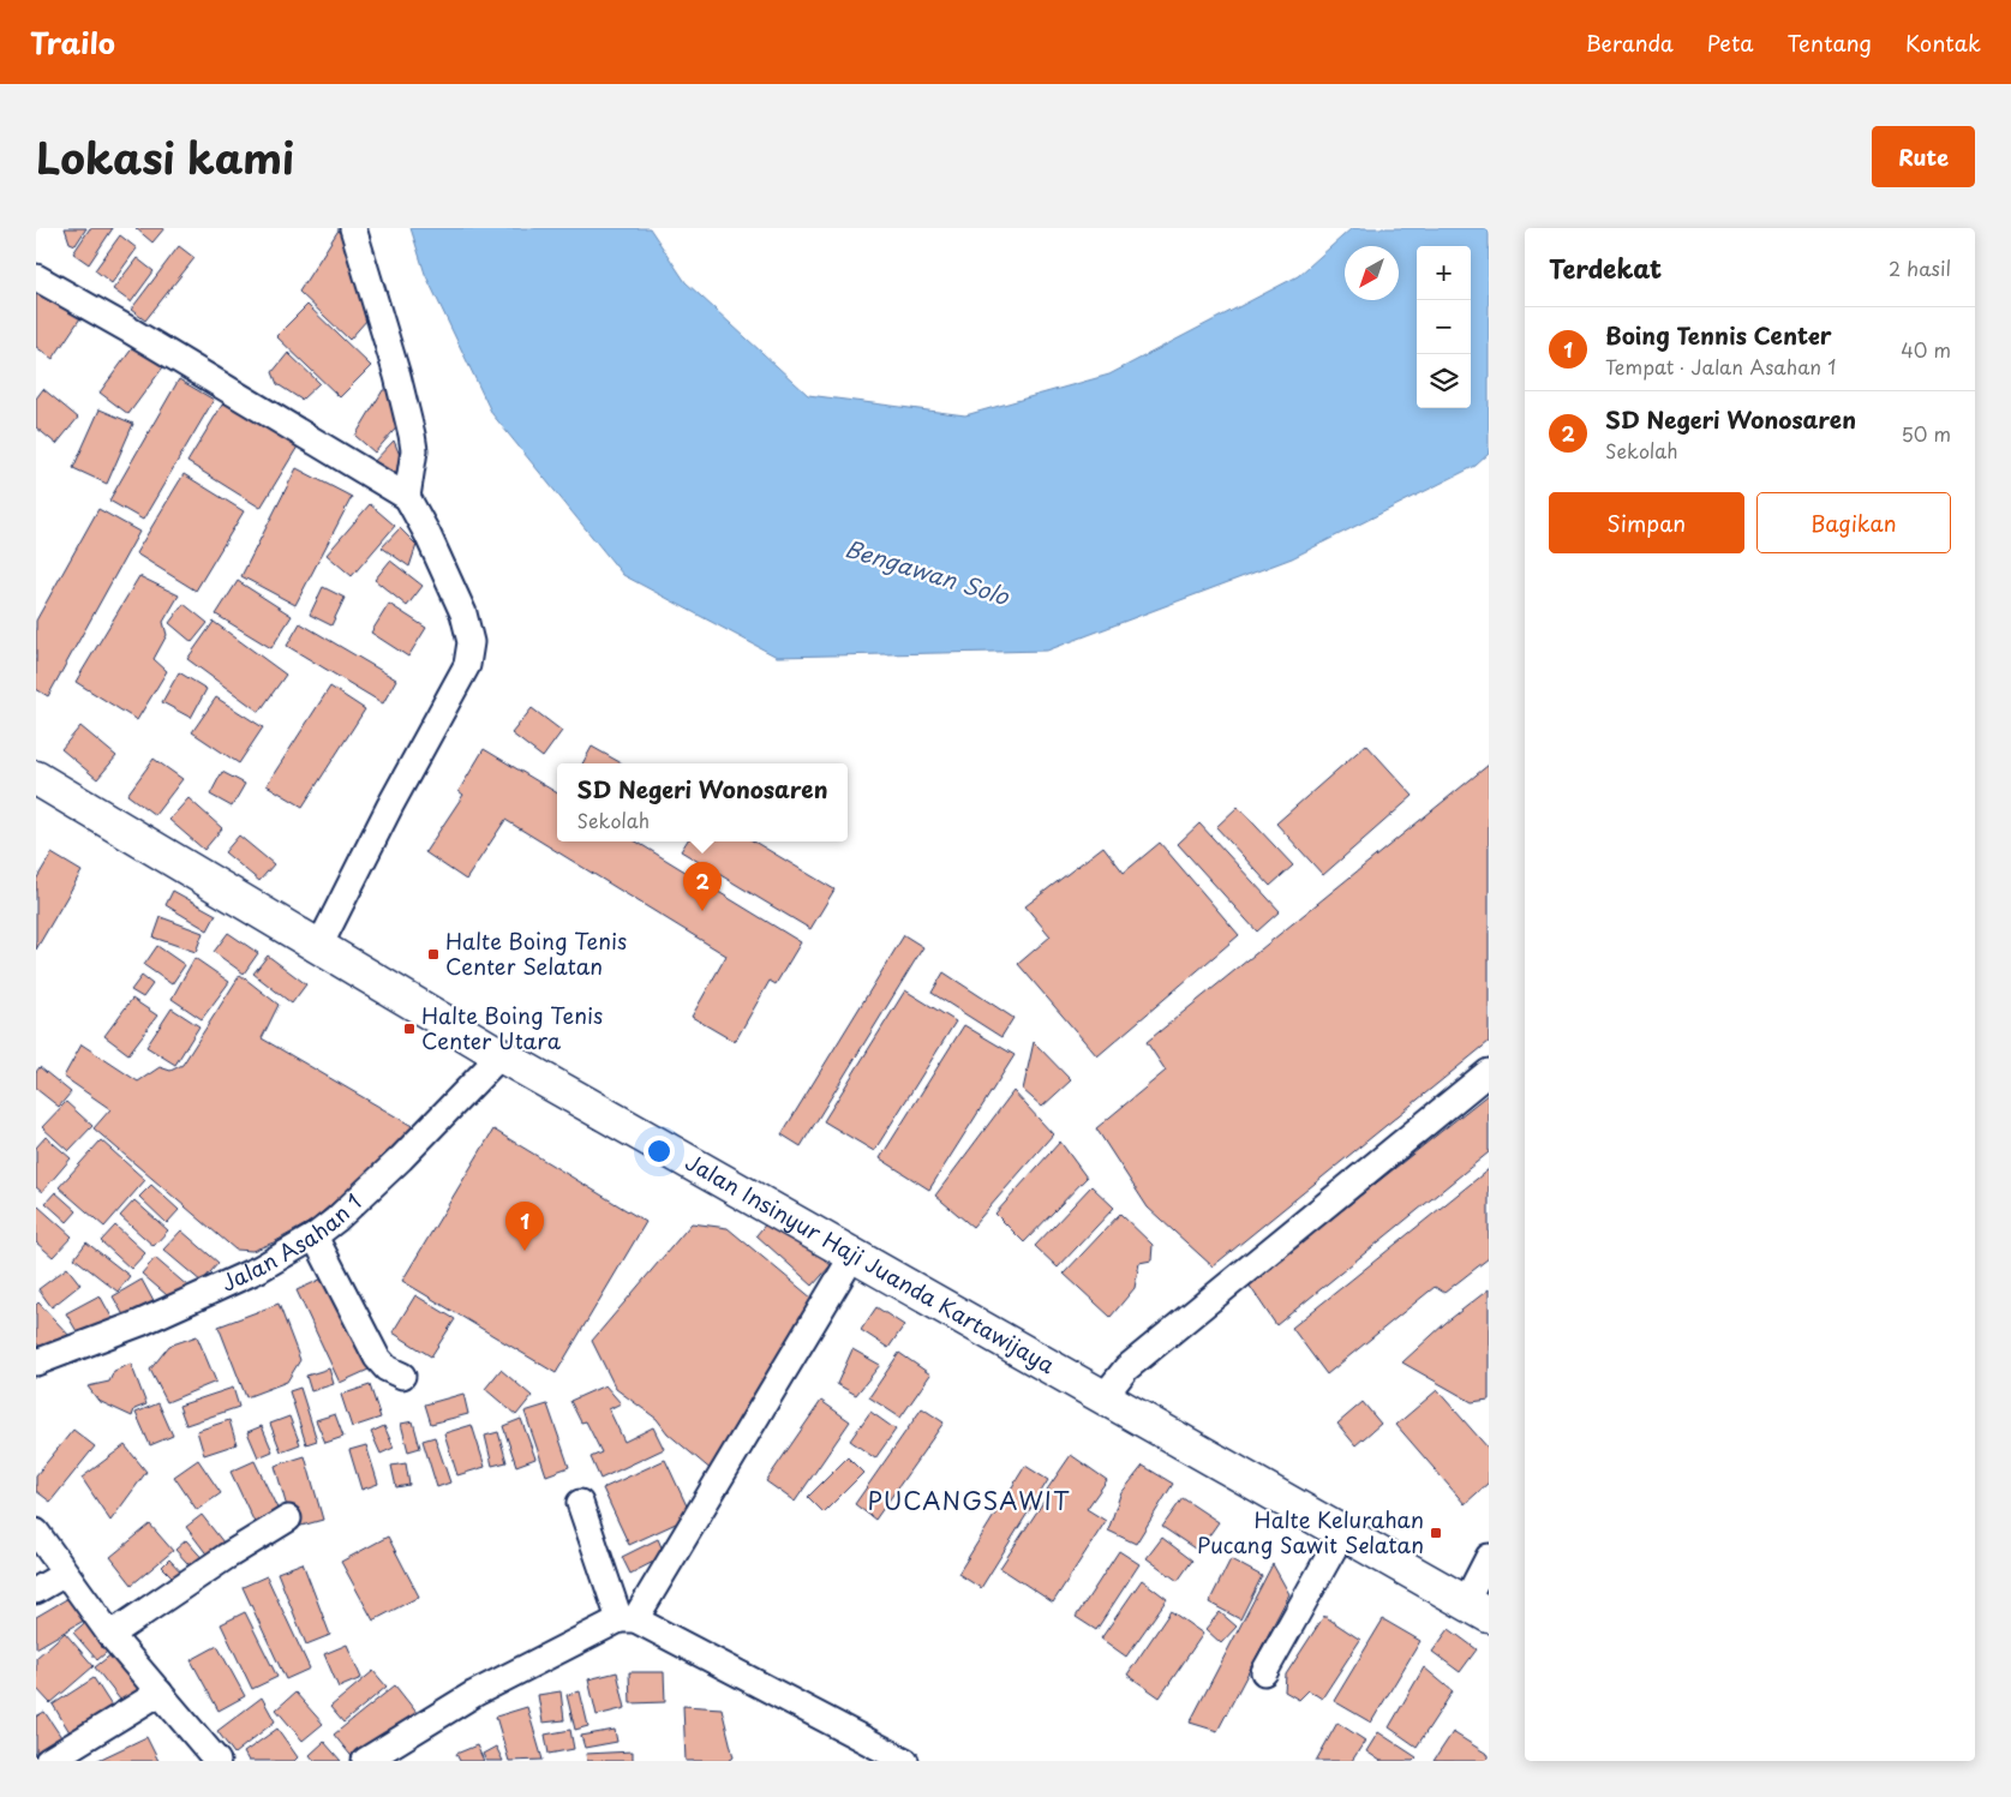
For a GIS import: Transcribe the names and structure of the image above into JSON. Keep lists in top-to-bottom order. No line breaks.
{"streets":{"main road":["Jalan Insinyur Haji Juanda Kartawijaya"],"street":["Jalan Asahan 1"]},"crossings":[["Jalan Asahan 1","Jalan Insinyur Haji Juanda Kartawijaya"]],"districts":["PUCANGSAWIT"],"water":["Bengawan Solo"],"places":{"transit":["Halte Boing Tenis Center Selatan","Halte Boing Tenis Center Utara","Halte Kelurahan Pucang Sawit Selatan"]},"north":"bottom left","page":{"header":"Trailo","nav":["Beranda","Peta","Tentang","Kontak"],"title":"Lokasi kami","buttons":["Rute",["Simpan","Bagikan"]],"heading":["Terdekat","2 hasil"],"map_buttons":["+","−"],"list":[{"mark":"1","name":"Boing Tennis Center","note":"Tempat · Jalan Asahan 1","value":"40 m"},{"mark":"2","name":"SD Negeri Wonosaren","note":"Sekolah","value":"50 m"}],"popup":["SD Negeri Wonosaren","Sekolah"],"pins":["2","1"]}}
